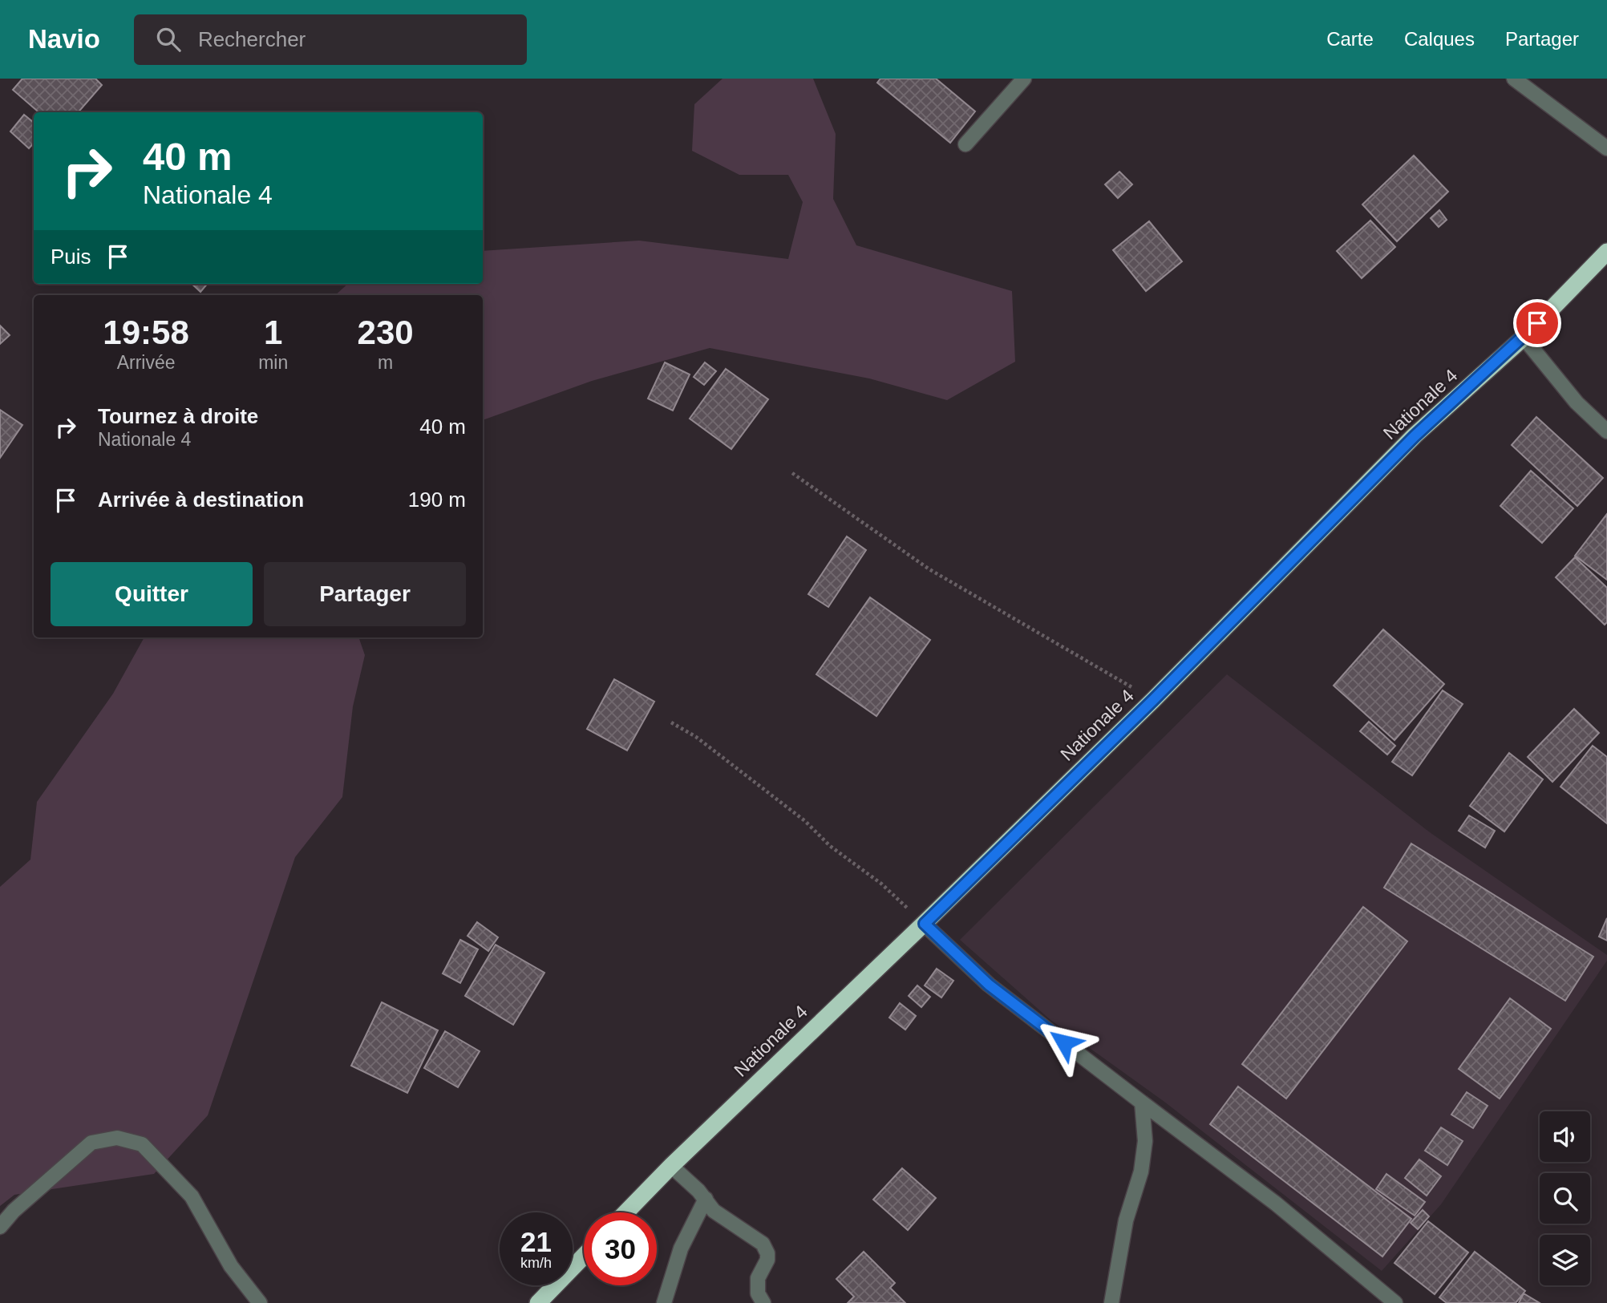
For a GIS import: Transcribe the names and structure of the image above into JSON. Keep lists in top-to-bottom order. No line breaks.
{"streets":{"highway":["Nationale 4"]},"page":{"header":"Navio","search":"Rechercher","nav":["Carte","Calques","Partager"],"turn":["40 m","Nationale 4"],"then":"Puis","eta":["19:58","Arrivée","1","min","230","m"],"list":[{"name":"Tournez à droite","note":"Nationale 4","value":"40 m"},{"name":"Arrivée à destination","value":"190 m"}],"buttons":["Quitter","Partager"],"speed":"21 km/h","limit":"30"}}
